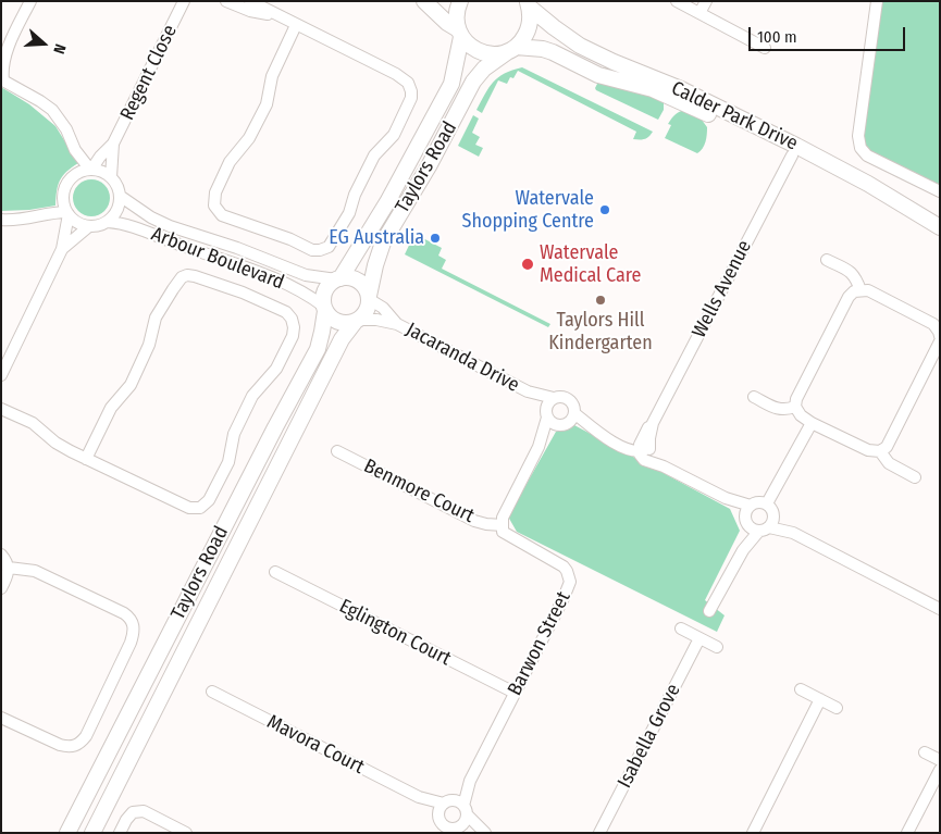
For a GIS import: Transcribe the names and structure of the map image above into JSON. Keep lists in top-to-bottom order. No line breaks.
{"streets":{"main road":["Calder Park Drive","Taylors Road"],"street":["Regent Close","Arbour Boulevard","Wells Avenue","Jacaranda Drive","Benmore Court","Eglington Court","Barwon Street","Isabella Grove","Mavora Court"]},"crossings":[["Regent Close","Arbour Boulevard"],["Calder Park Drive","Taylors Road"],["Calder Park Drive","Wells Avenue"],["Taylors Road","Arbour Boulevard"],["Taylors Road","Jacaranda Drive"],["Arbour Boulevard","Jacaranda Drive"],["Benmore Court","Barwon Street"],["Eglington Court","Barwon Street"],["Barwon Street","Mavora Court"]],"places":["Watervale Shopping Centre","EG Australia","Watervale Medical Care","Taylors Hill Kindergarten"],"scale_bar":"100 m","north":"right"}
